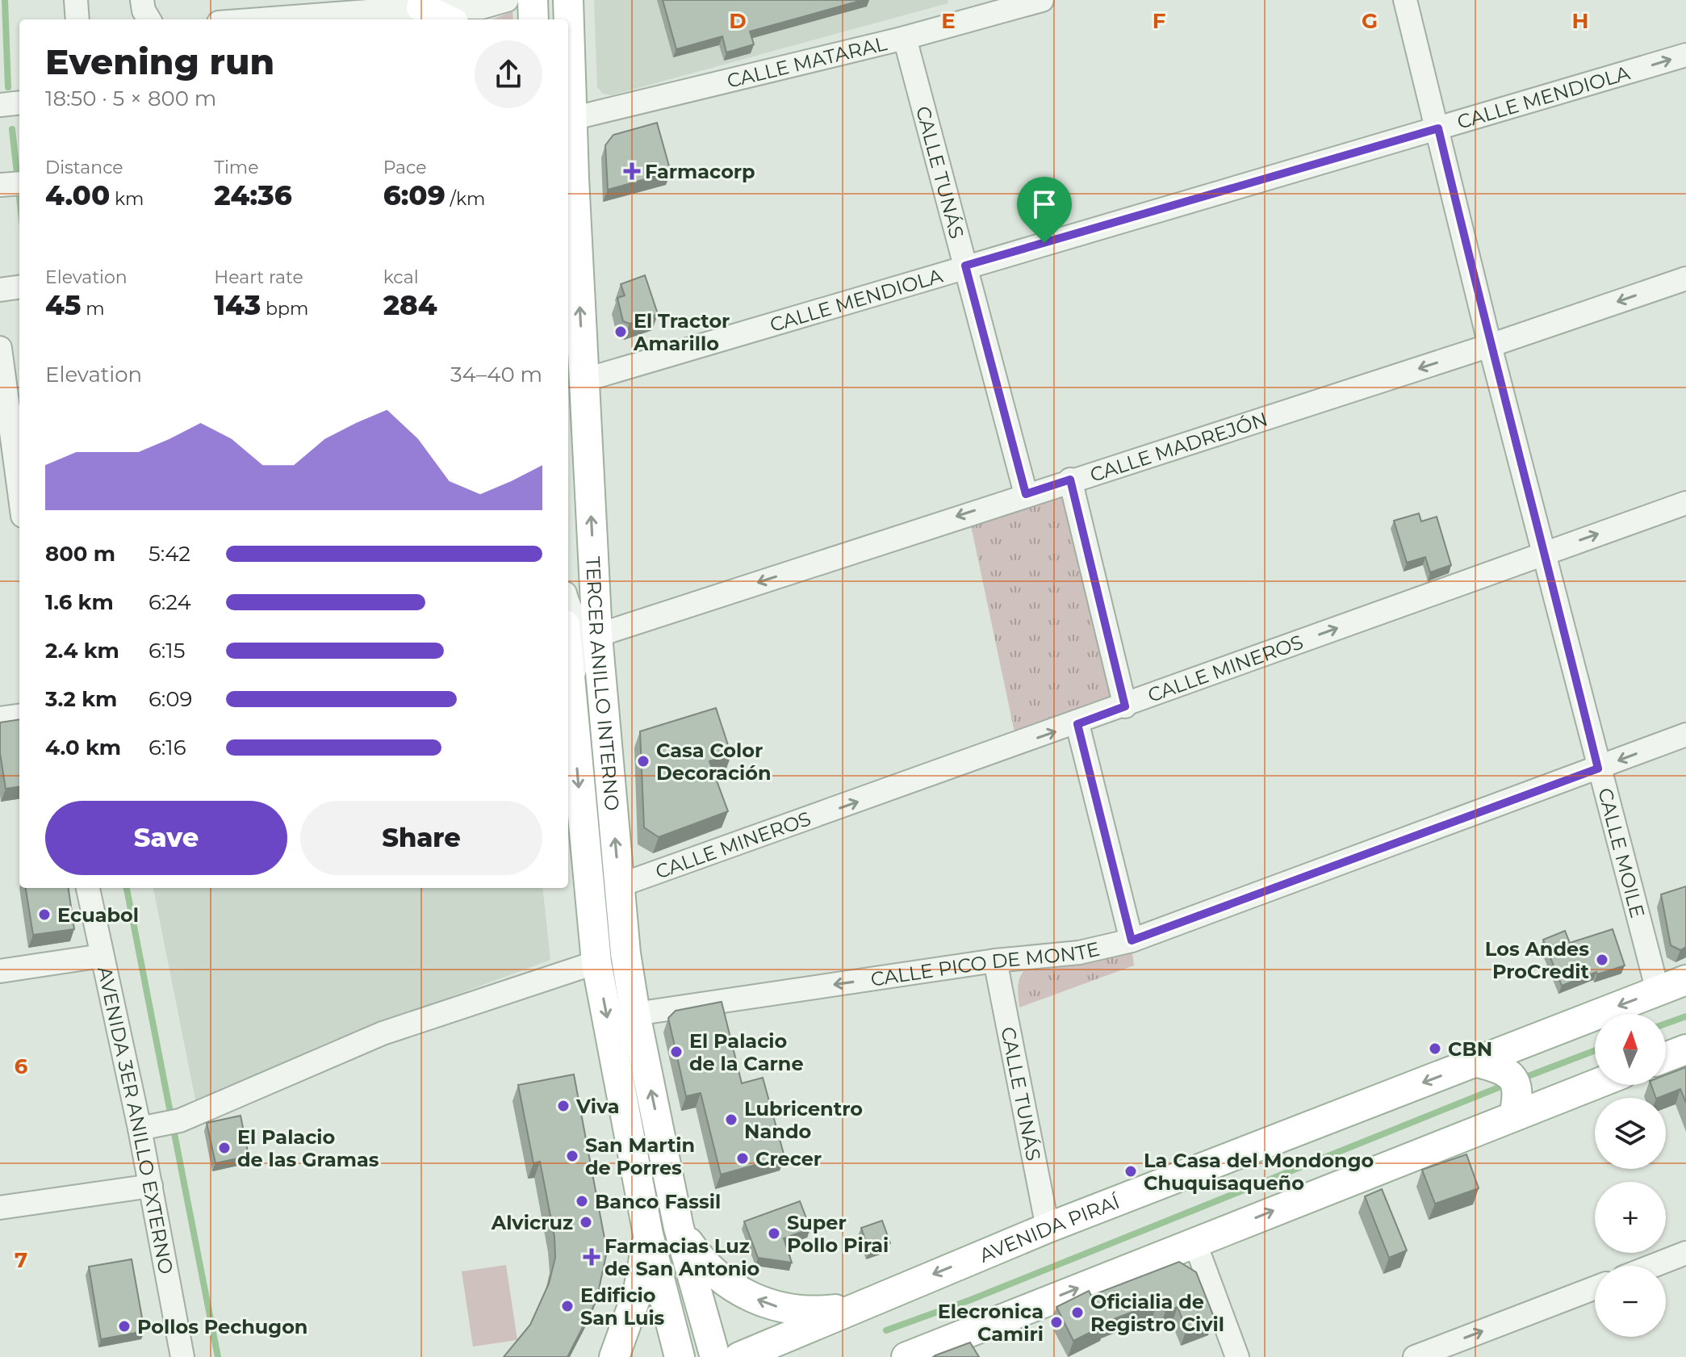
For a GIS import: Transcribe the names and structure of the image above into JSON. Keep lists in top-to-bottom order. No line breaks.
{"streets":{"main road":["TERCER ANILLO INTERNO","AVENIDA PIRAÍ"],"street":["CALLE MATARAL","CALLE MENDIOLA","CALLE TUNÁS","CALLE MADREJÓN","CALLE MINEROS","CALLE MOILE","CALLE PICO DE MONTE","AVENIDA 3ER ANILLO EXTERNO"]},"crossings":[["CALLE MATARAL","CALLE TUNÁS"],["CALLE MATARAL","TERCER ANILLO INTERNO"],["CALLE MENDIOLA","CALLE TUNÁS"],["CALLE MENDIOLA","TERCER ANILLO INTERNO"],["CALLE MENDIOLA","CALLE MOILE"],["CALLE TUNÁS","CALLE MADREJÓN"],["CALLE TUNÁS","CALLE PICO DE MONTE"],["CALLE TUNÁS","AVENIDA PIRAÍ"],["CALLE MADREJÓN","TERCER ANILLO INTERNO"],["CALLE MADREJÓN","CALLE MOILE"],["CALLE MINEROS","TERCER ANILLO INTERNO"],["CALLE MINEROS","CALLE MOILE"],["TERCER ANILLO INTERNO","CALLE PICO DE MONTE"],["CALLE MOILE","CALLE PICO DE MONTE"],["CALLE MOILE","AVENIDA PIRAÍ"]],"one_way":["CALLE MADREJÓN","CALLE MINEROS","CALLE PICO DE MONTE"],"places":{"health":["Farmacorp","Farmacias Luz de San Antonio"],"other":["El Tractor Amarillo","Casa Color Decoración","Ecuabol","Los Andes ProCredit","CBN","El Palacio de la Carne","Viva","Lubricentro Nando","El Palacio de las Gramas","San Martin de Porres","Crecer","La Casa del Mondongo Chuquisaqueño","Banco Fassil","Alvicruz","Super Pollo Pirai","Edificio San Luis","Oficialia de Registro Civil","Elecronica Camiri","Pollos Pechugon"]},"north":"top","page":{"heading":["Evening run","18:50 · 5 × 800 m"],"stats":[["Distance","4.00 km"],["Time","24:36"],["Pace","6:09 /km"],["Elevation","45 m"],["Heart rate","143 bpm"],["kcal","284"]],"chart":["Elevation","34–40 m"],"list":[{"name":"800 m","note":"5:42"},{"name":"1.6 km","note":"6:24"},{"name":"2.4 km","note":"6:15"},{"name":"3.2 km","note":"6:09"},{"name":"4.0 km","note":"6:16"}],"buttons":["Save","Share"],"map_buttons":["+","−"]},"grid":{"columns":["D","E","F","G","H"],"rows":["6","7"]}}
